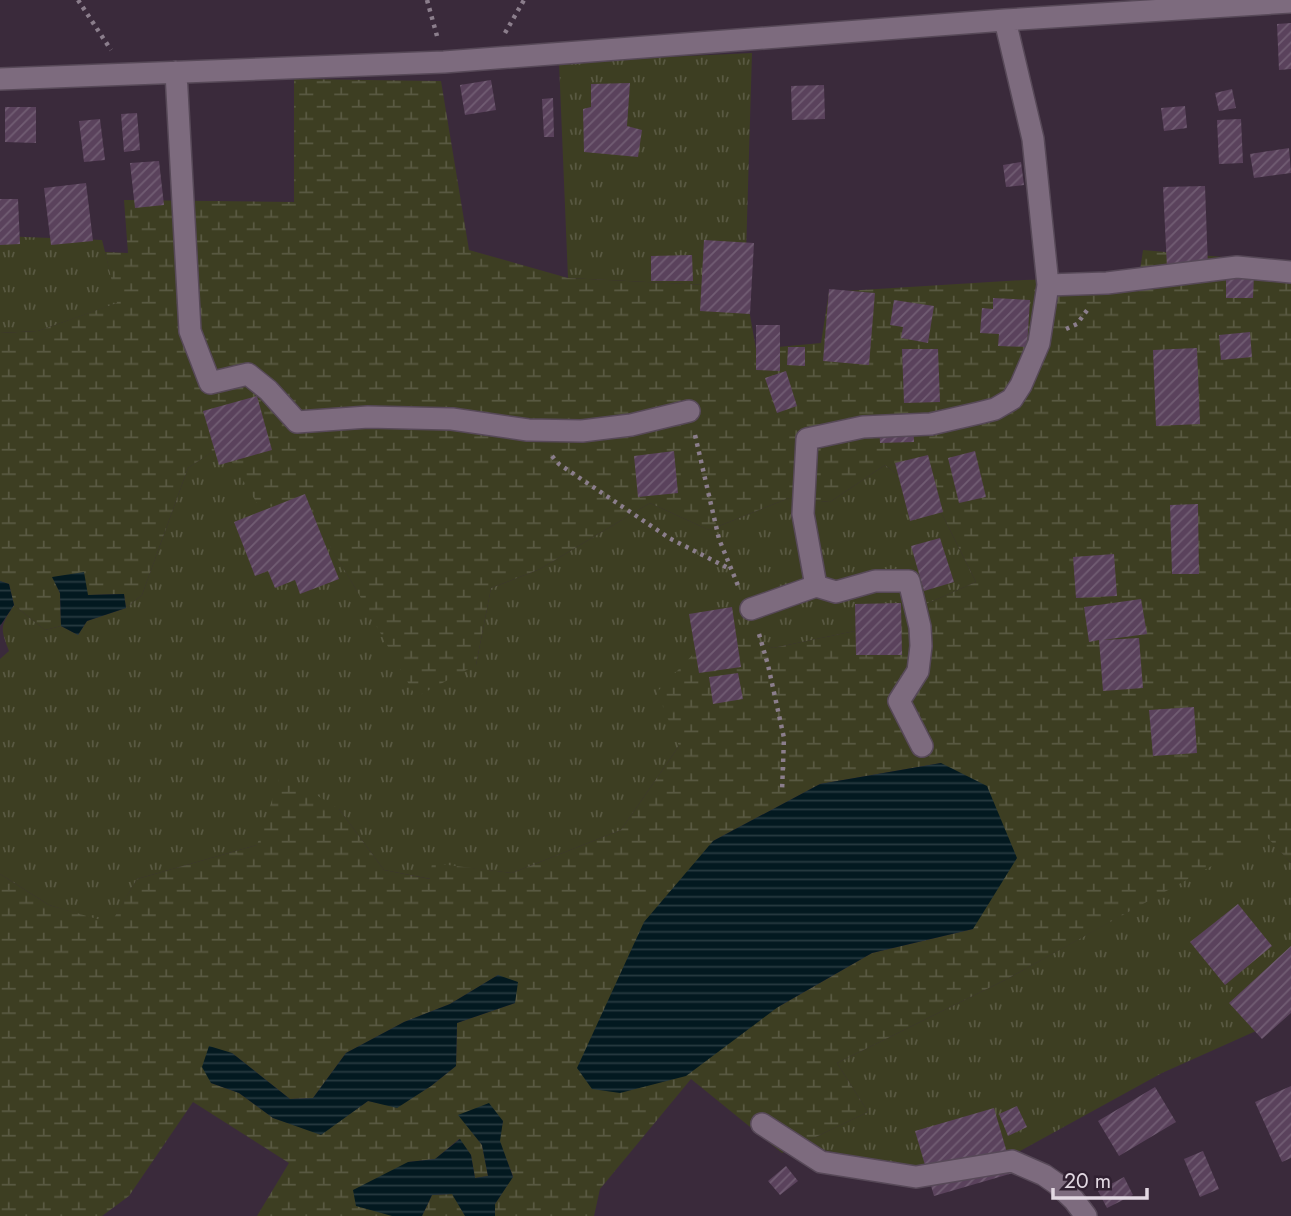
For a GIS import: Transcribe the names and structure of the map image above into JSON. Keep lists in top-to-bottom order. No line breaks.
{"scale_bar":"20 m"}
